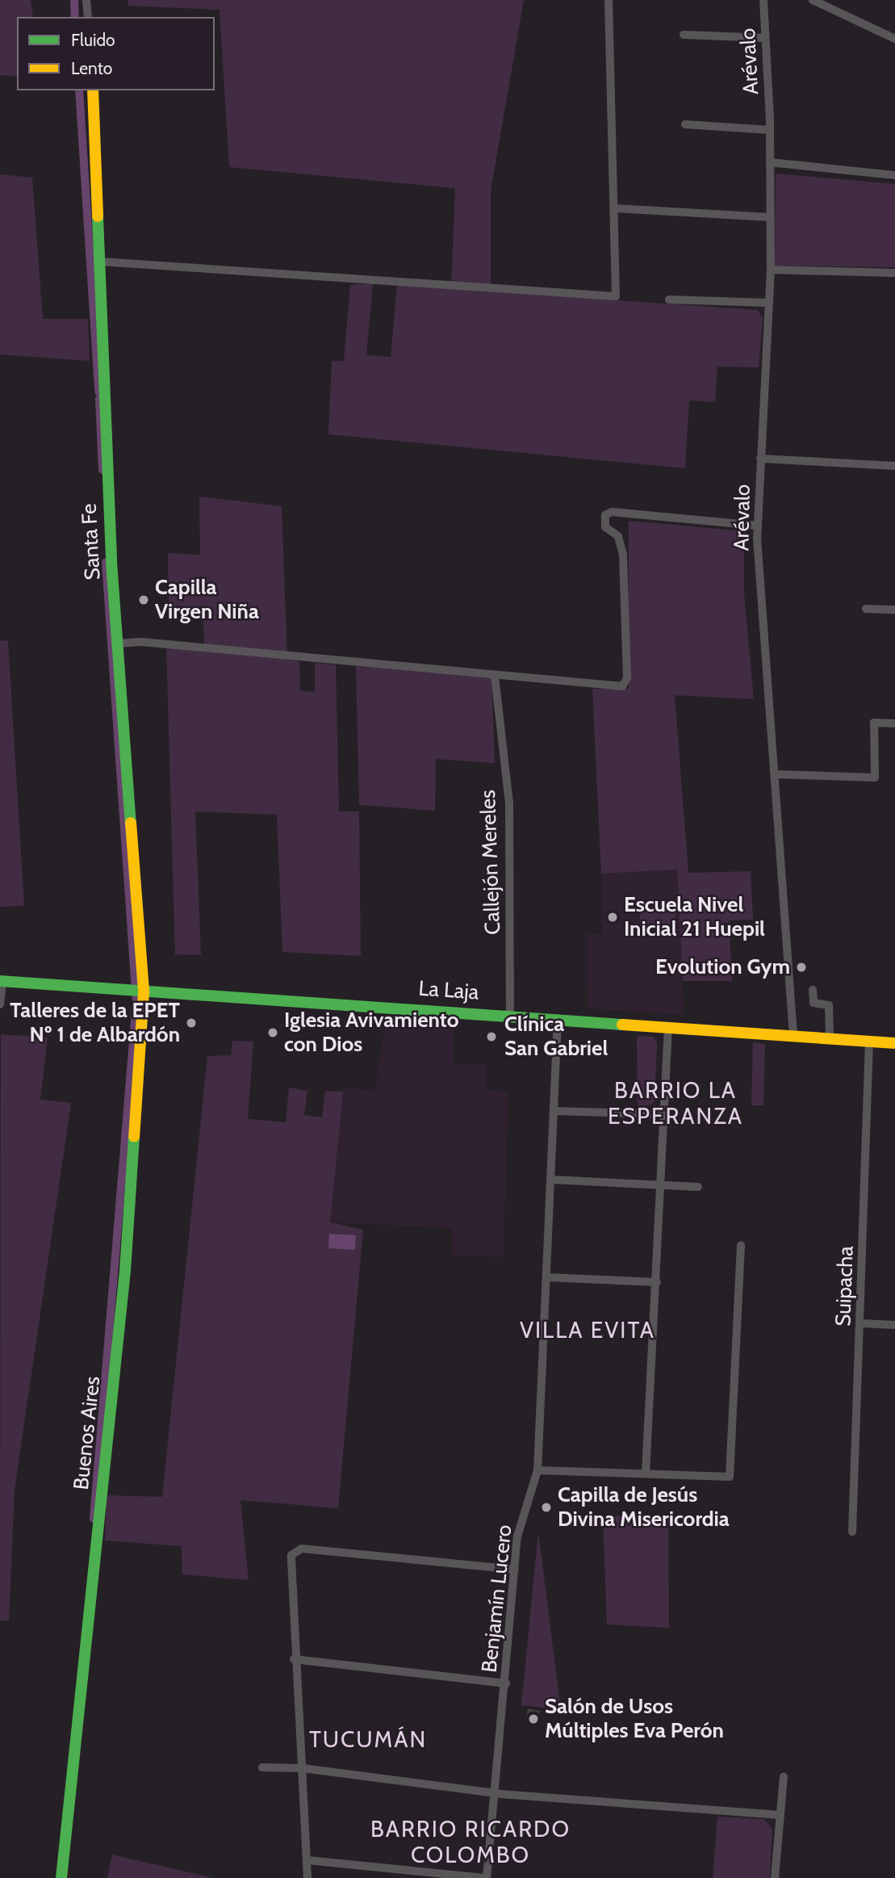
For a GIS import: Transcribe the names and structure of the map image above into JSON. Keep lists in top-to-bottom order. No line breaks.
{"streets":{"street":["Arévalo","Santa Fe","Callejón Mereles","La Laja","Suipacha","Buenos Aires","Benjamín Lucero"]},"crossings":[["Arévalo","La Laja"],["Santa Fe","La Laja"],["Santa Fe","Buenos Aires"],["Callejón Mereles","La Laja"],["La Laja","Suipacha"],["La Laja","Buenos Aires"],["La Laja","Benjamín Lucero"]],"districts":["BARRIO LA ESPERANZA","VILLA EVITA","TUCUMÁN","BARRIO RICARDO COLOMBO"],"places":["Capilla Virgen Niña","Escuela Nivel Inicial 21 Huepil","Evolution Gym","Talleres de la EPET Nº 1 de Albardón","Iglesia Avivamiento con Dios","Clínica San Gabriel","Capilla de Jesús Divina Misericordia","Salón de Usos Múltiples Eva Perón"],"legend":["Fluido","Lento"]}
